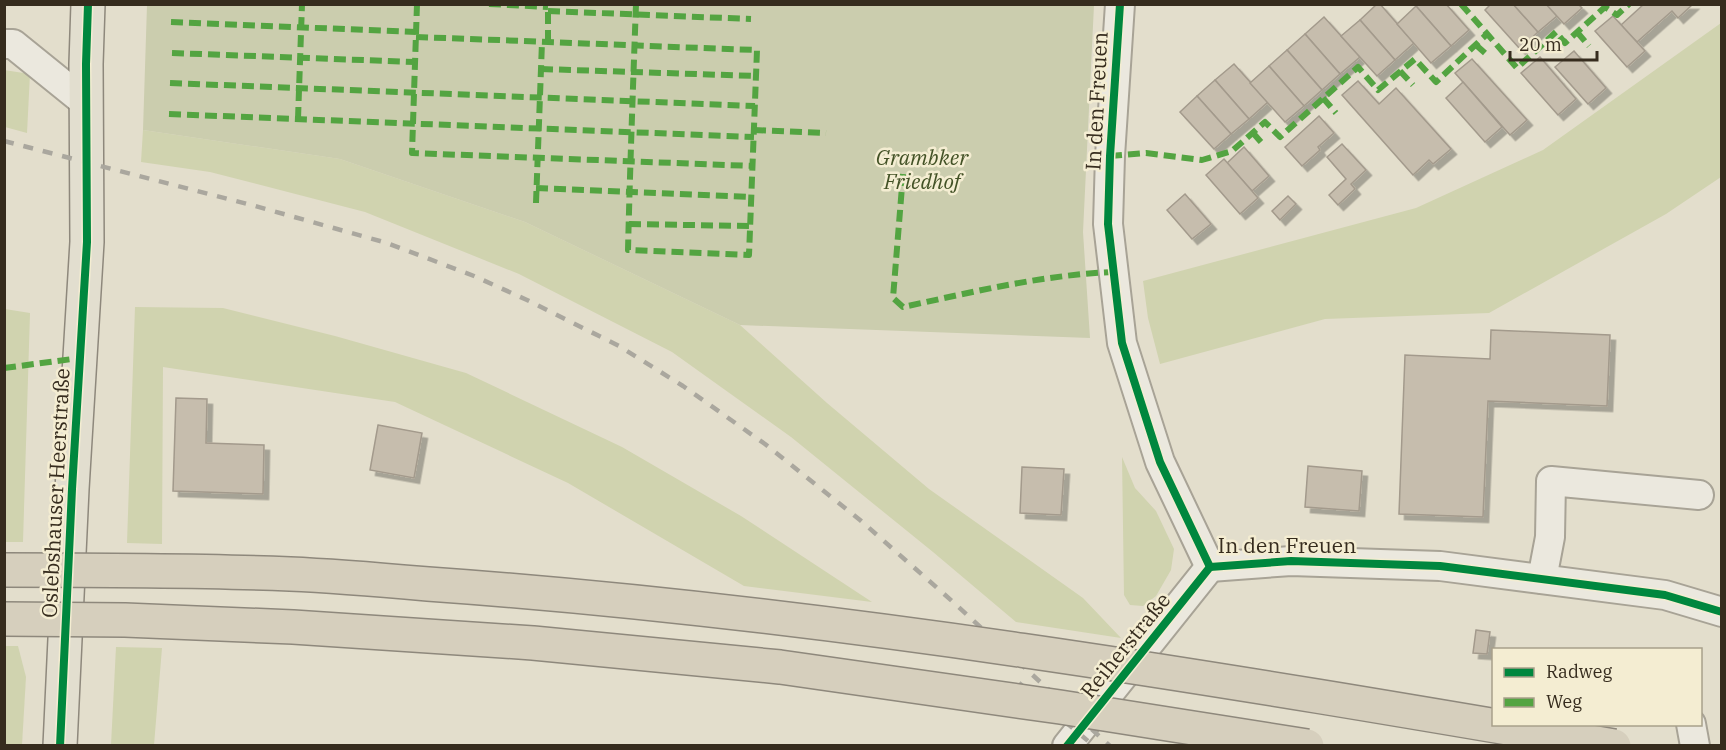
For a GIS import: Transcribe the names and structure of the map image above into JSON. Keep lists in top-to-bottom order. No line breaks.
{"streets":{"main road":["Oslebshauser Heerstraße"],"street":["In den Freuen","Reiherstraße"]},"crossings":[["In den Freuen","Reiherstraße"]],"parks":["Grambker Friedhof"],"legend":["Radweg","Weg"],"scale_bar":"20 m"}
